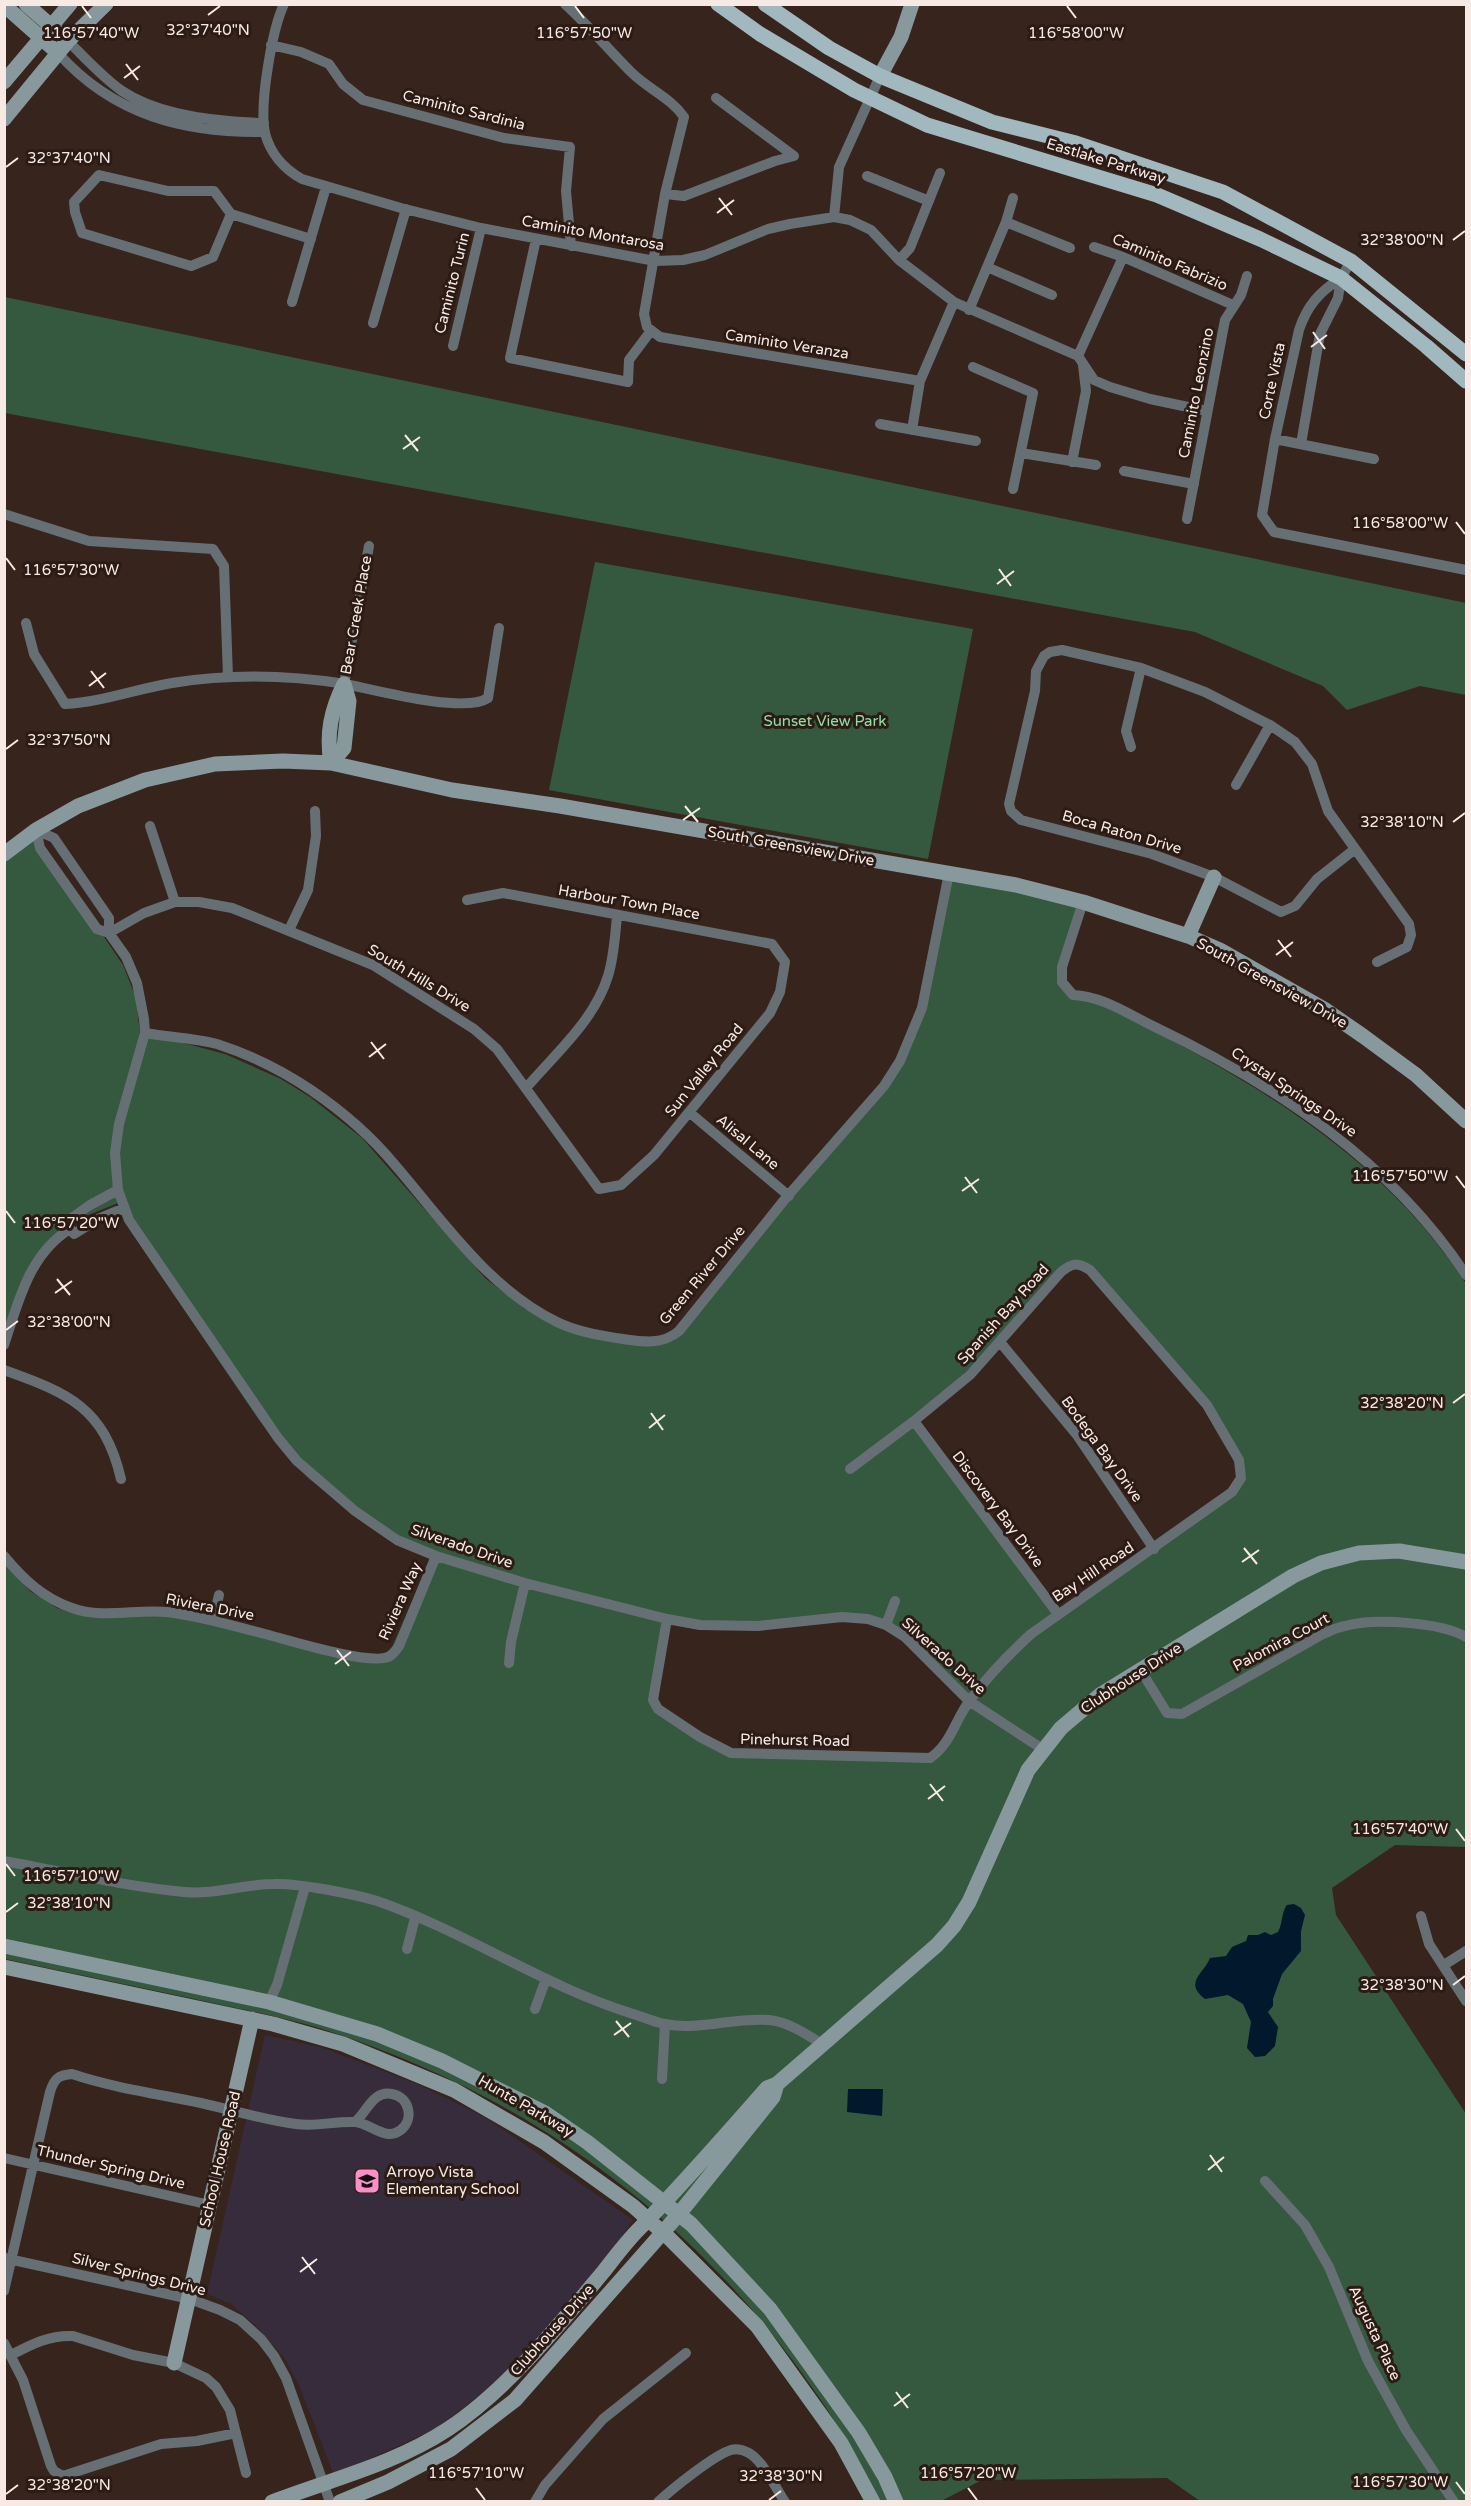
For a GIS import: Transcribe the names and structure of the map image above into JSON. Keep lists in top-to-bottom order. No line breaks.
{"streets":{"main road":["Eastlake Parkway"],"street":["Caminito Sardinia","Caminito Montarosa","Caminito Fabrizio","Caminito Turin","Caminito Veranza","Corte Vista","Caminito Leonzino","Bear Creek Place","Boca Raton Drive","South Greensview Drive","Harbour Town Place","South Hills Drive","Sun Valley Road","Crystal Springs Drive","Alisal Lane","Green River Drive","Spanish Bay Road","Bodega Bay Drive","Discovery Bay Drive","Silverado Drive","Bay Hill Road","Riviera Way","Riviera Drive","Palomira Court","Clubhouse Drive","Pinehurst Road","Hunte Parkway","School House Road","Thunder Spring Drive","Silver Springs Drive","Augusta Place"]},"crossings":[["Caminito Sardinia","Caminito Montarosa"],["Eastlake Parkway","Corte Vista"],["Caminito Montarosa","Caminito Turin"],["Caminito Montarosa","Caminito Leonzino"],["Caminito Fabrizio","Caminito Leonzino"],["Bear Creek Place","South Greensview Drive"],["South Greensview Drive","Crystal Springs Drive"],["South Greensview Drive","Green River Drive"],["South Greensview Drive","Silverado Drive"],["Harbour Town Place","Sun Valley Road"],["South Hills Drive","Sun Valley Road"],["South Hills Drive","Silverado Drive"],["Sun Valley Road","Alisal Lane"],["Alisal Lane","Green River Drive"],["Green River Drive","Silverado Drive"],["Spanish Bay Road","Bodega Bay Drive"],["Spanish Bay Road","Discovery Bay Drive"],["Spanish Bay Road","Bay Hill Road"],["Bodega Bay Drive","Bay Hill Road"],["Discovery Bay Drive","Bay Hill Road"],["Silverado Drive","Bay Hill Road"],["Silverado Drive","Riviera Way"],["Silverado Drive","Clubhouse Drive"],["Silverado Drive","Pinehurst Road"],["Bay Hill Road","Pinehurst Road"],["Riviera Way","Riviera Drive"],["Palomira Court","Clubhouse Drive"],["Clubhouse Drive","Hunte Parkway"],["Clubhouse Drive","Silver Springs Drive"],["Hunte Parkway","School House Road"],["School House Road","Thunder Spring Drive"],["School House Road","Silver Springs Drive"]],"parks":["Sunset View Park"],"places":{"school or university":["Arroyo Vista Elementary School"]},"coordinates":["32°37'40\"N","116°57'40\"W","116°58'00\"W","116°57'50\"W","32°38'00\"N","116°57'30\"W","32°37'50\"N","32°38'10\"N","116°57'20\"W","32°38'20\"N","116°57'10\"W","32°38'30\"N"]}
